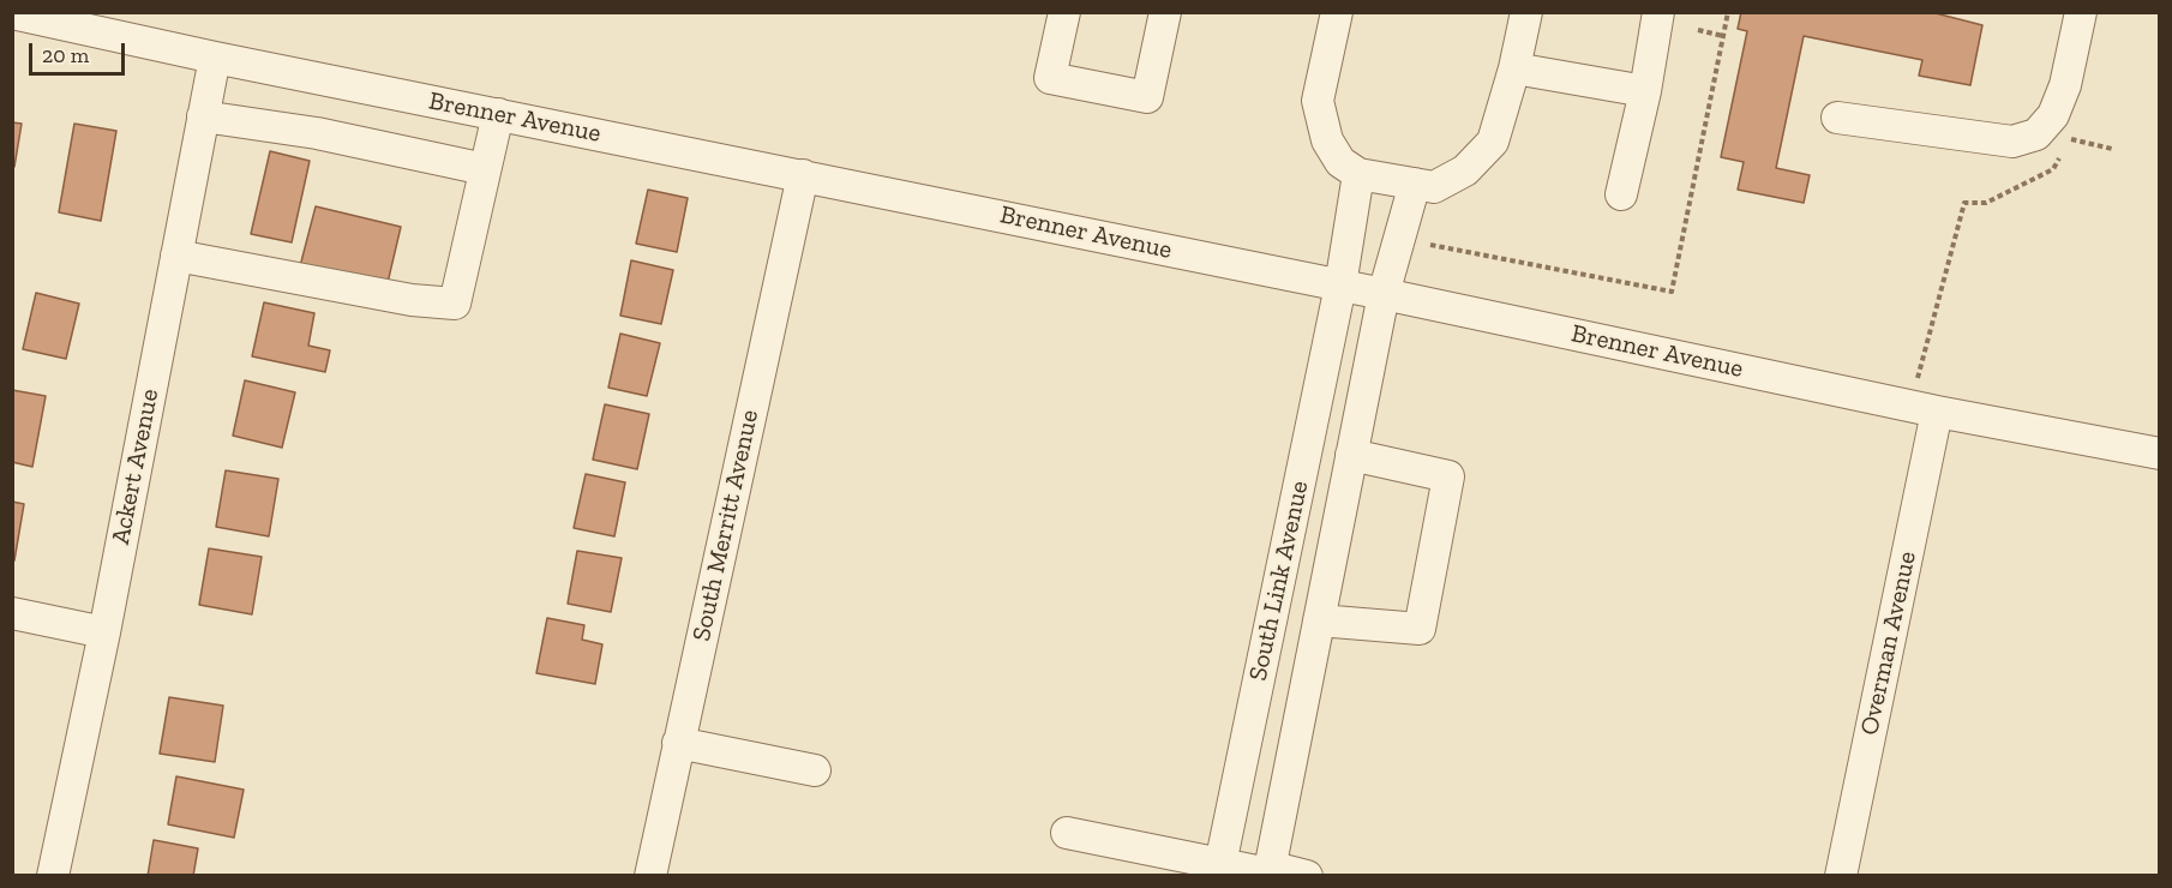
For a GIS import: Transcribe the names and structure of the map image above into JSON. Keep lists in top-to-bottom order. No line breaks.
{"streets":{"street":["Brenner Avenue","Ackert Avenue","South Merritt Avenue","South Link Avenue","Overman Avenue"]},"crossings":[["Brenner Avenue","Ackert Avenue"],["Brenner Avenue","South Merritt Avenue"],["Brenner Avenue","South Link Avenue"],["Brenner Avenue","Overman Avenue"]],"scale_bar":"20 m"}
